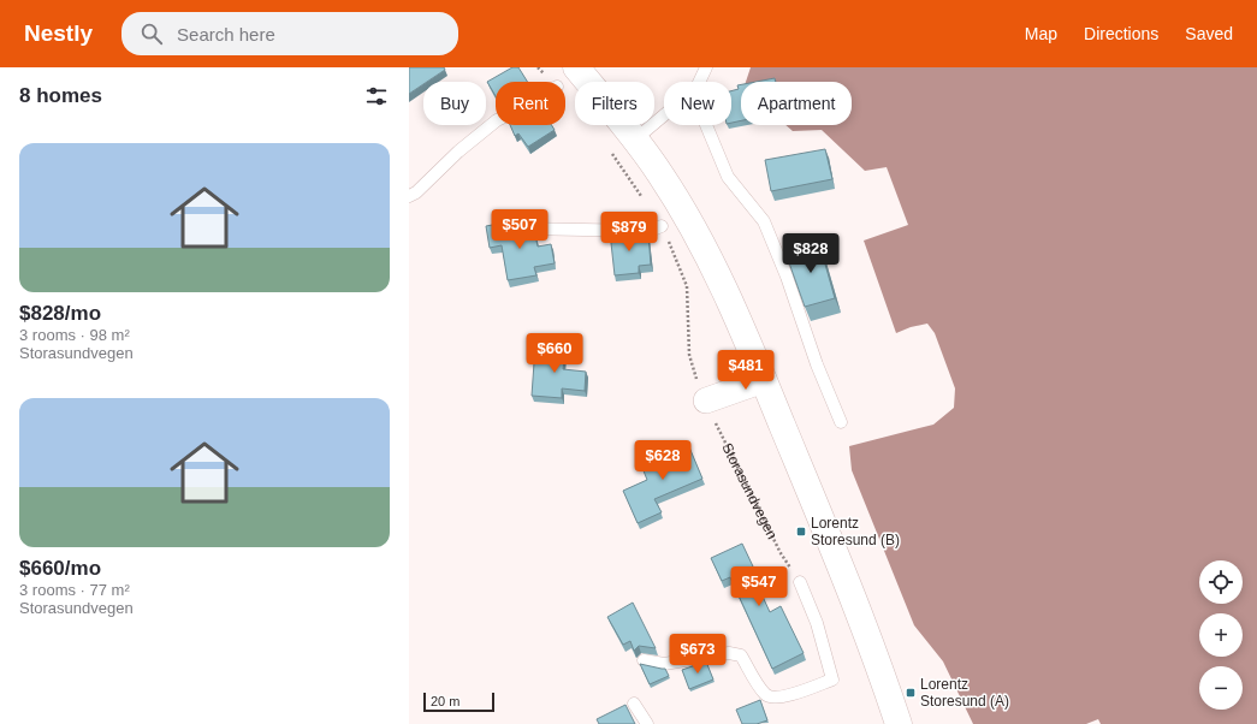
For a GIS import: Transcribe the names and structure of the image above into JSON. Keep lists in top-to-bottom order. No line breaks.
{"streets":{"path":["Storasundvegen"]},"places":{"transit":["Lorentz Storesund (B)","Lorentz Storesund (A)"]},"scale_bar":"20 m","page":{"header":"Nestly","search":"Search here","nav":["Map","Directions","Saved"],"heading":"8 homes","chip":["Buy","Rent","Filters","New","Apartment"],"list":[{"name":"$828/mo","note":"3 rooms · 98 m² · Storasundvegen"},{"name":"$660/mo","note":"3 rooms · 77 m² · Storasundvegen"}],"price":["$507","$879","$828","$660","$481","$628","$547","$673"],"map_buttons":["+","−"],"scale":"20 m"}}
